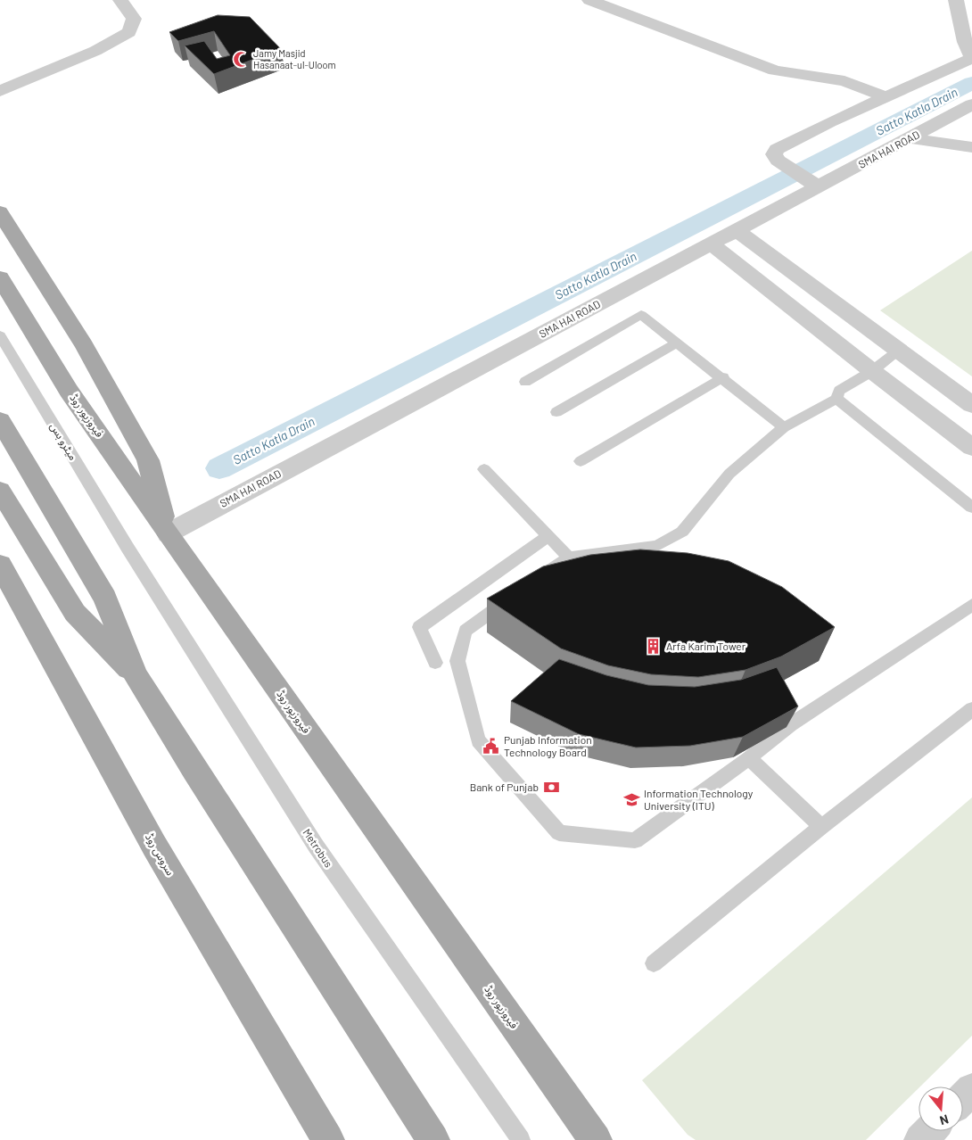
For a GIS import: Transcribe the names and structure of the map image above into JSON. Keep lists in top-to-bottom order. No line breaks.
{"streets":{"main road":["فیروزپور روڈ","سروس روڈ"],"street":["SMA HAI ROAD"],"lane":["میٹرو بس","Metrobus"]},"crossings":[["SMA HAI ROAD","فیروزپور روڈ"],["میٹرو بس","Metrobus"]],"water":["Satto Katla Drain"],"places":{"mosque":["Jamy Masjid Hasanaat-ul-Uloom"],"building":["Arfa Karim Tower"],"public building":["Punjab Information Technology Board"],"bank":["Bank of Punjab"],"school or university":["Information Technology University (ITU)"]},"north":"bottom"}
